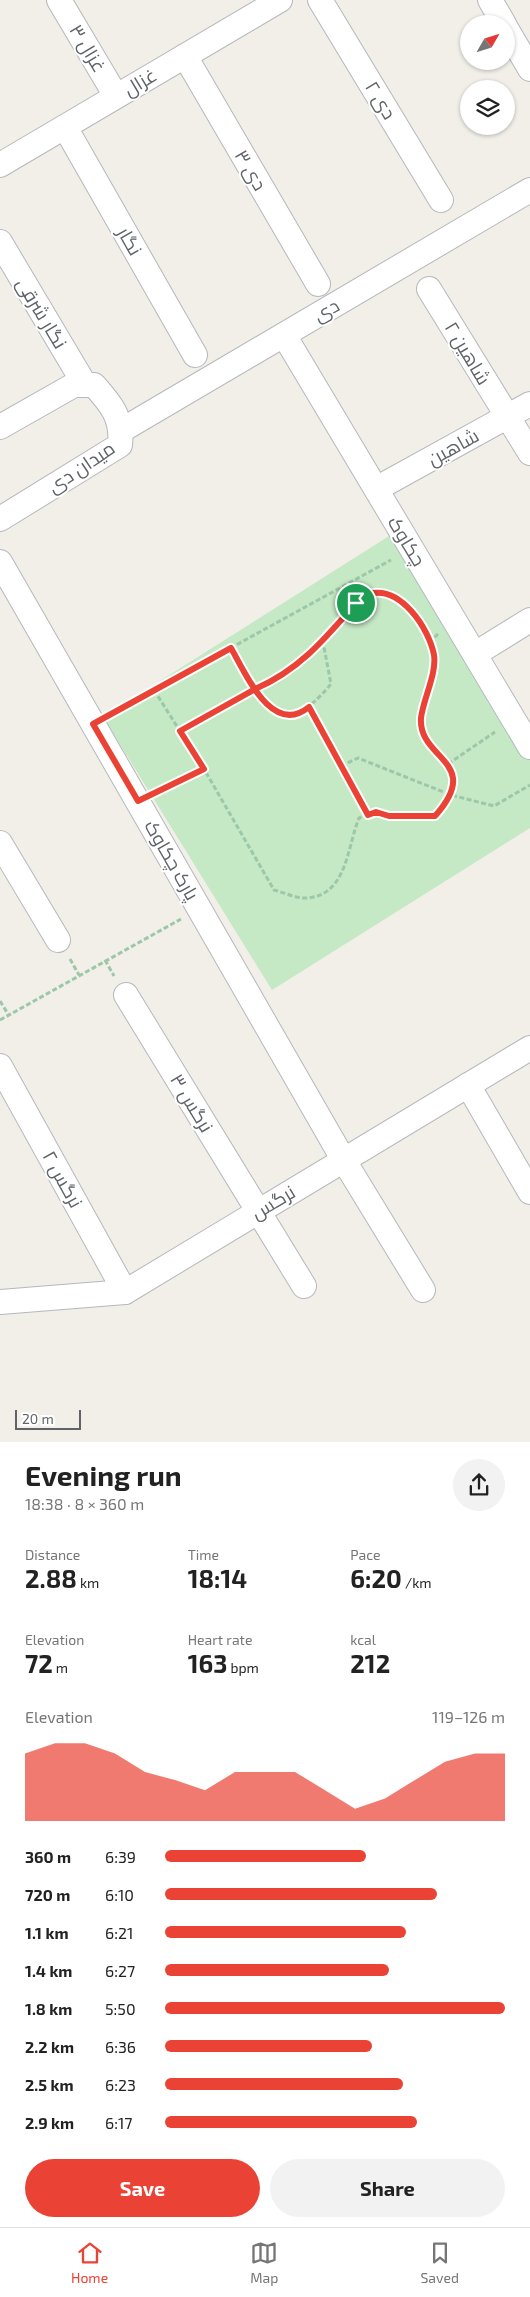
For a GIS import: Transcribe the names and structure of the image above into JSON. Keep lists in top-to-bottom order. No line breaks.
{"streets":{"street":["غزال ۳","غزال","دی ۲","دی ۳","نگار","دی","نگار شرقی","شاهین ۲","شاهین","میدان دی","چکاوک","پارک چکاوک","نرگس ۳","نرگس ۲","نرگس"]},"crossings":[["غزال ۳","غزال"],["غزال","دی ۳"],["غزال","نگار"],["دی","میدان دی"],["دی","چکاوک"],["نگار شرقی","میدان دی"],["شاهین ۲","شاهین"],["شاهین","چکاوک"],["پارک چکاوک","نرگس"],["نرگس ۳","نرگس"],["نرگس ۲","نرگس"]],"scale_bar":"20 m","north":"top right","page":{"scale":"20 m","heading":["Evening run","18:38 · 8 × 360 m"],"stats":[["Distance","2.88 km"],["Time","18:14"],["Pace","6:20 /km"],["Elevation","72 m"],["Heart rate","163 bpm"],["kcal","212"]],"chart":["Elevation","119–126 m"],"list":[{"name":"360 m","note":"6:39"},{"name":"720 m","note":"6:10"},{"name":"1.1 km","note":"6:21"},{"name":"1.4 km","note":"6:27"},{"name":"1.8 km","note":"5:50"},{"name":"2.2 km","note":"6:36"},{"name":"2.5 km","note":"6:23"},{"name":"2.9 km","note":"6:17"}],"buttons":["Save","Share"],"tabs":["Home","Map","Saved"]}}
